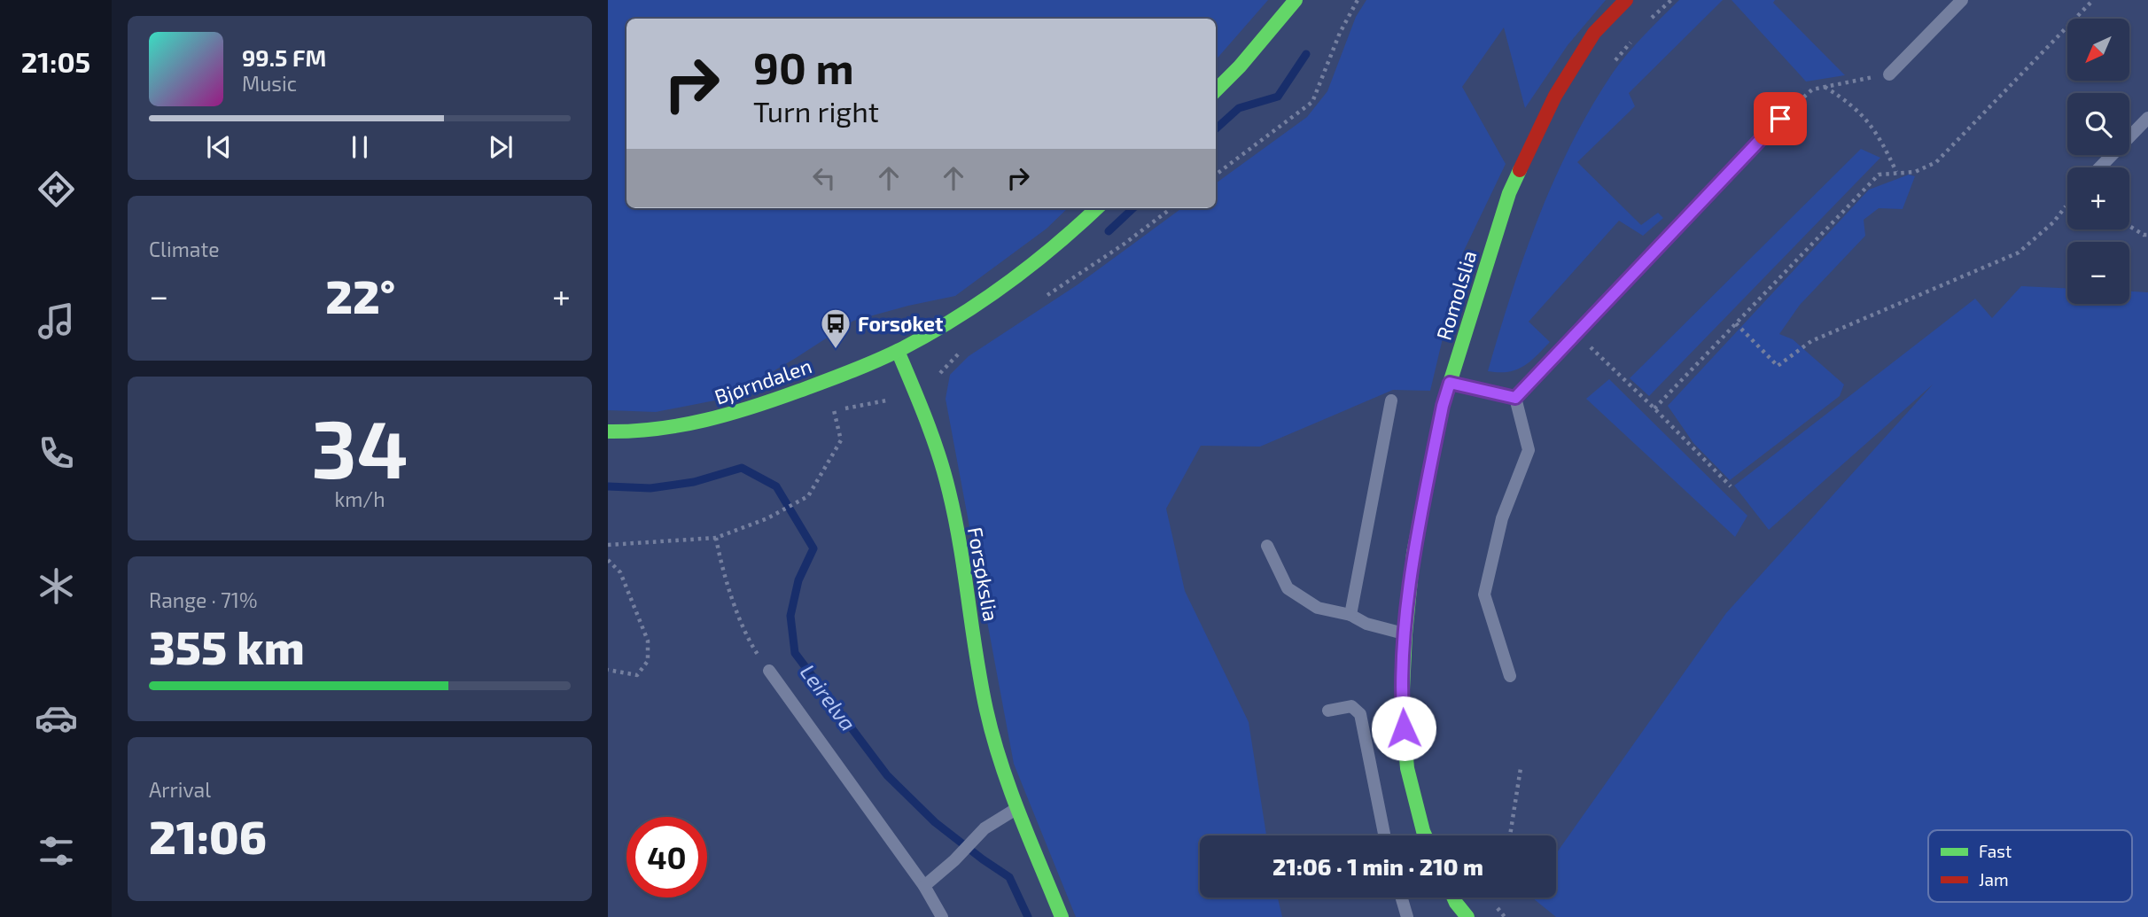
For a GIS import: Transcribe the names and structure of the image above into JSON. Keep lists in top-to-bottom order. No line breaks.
{"streets":{"street":["Romolslia","Bjørndalen","Forsøkslia"]},"crossings":[["Bjørndalen","Forsøkslia"]],"water":["Leirelva"],"places":{"bus stop":["Forsøket"]},"legend":["Fast","Jam"],"north":"bottom left","page":{"tabs":"21:05","map_buttons":["+","−"],"turn":["90 m","Turn right"],"song":["99.5 FM","Music"],"tile":["Climate",["34","km/h"],["Range · 71%","355 km"],["Arrival","21:06"]],"heat":["−","22°","+"],"limit":"40","trip":"21:06 · 1 min · 210 m"}}
